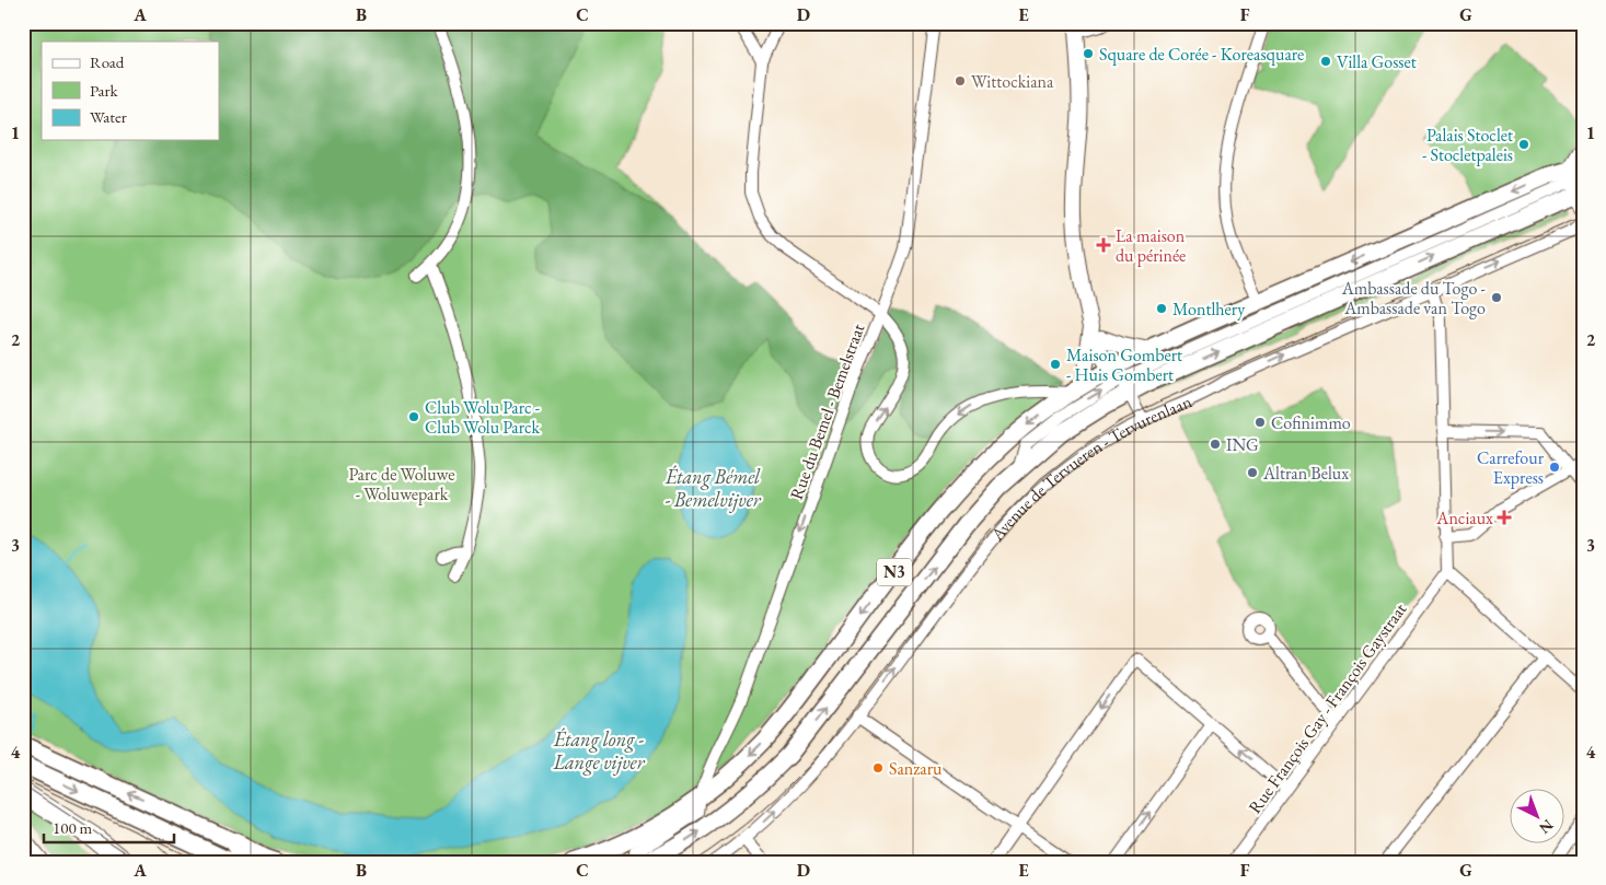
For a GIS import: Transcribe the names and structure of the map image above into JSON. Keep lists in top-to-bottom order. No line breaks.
{"streets":{"main road":["Avenue de Tervueren - Tervurenlaan","N3"],"street":["Rue du Bemel - Bemelstraat","Rue François Gay - François Gaystraat"]},"crossings":[["Rue du Bemel - Bemelstraat","Avenue de Tervueren - Tervurenlaan"]],"one_way":["Rue du Bemel - Bemelstraat"],"water":["Étang Bémel - Bemelvijver","Étang long - Lange vijver"],"parks":["Parc de Woluwe - Woluwepark"],"places":{"other":["Square de Corée - Koreasquare","Villa Gosset","Wittockiana","Palais Stoclet - Stocletpaleis","Ambassade du Togo - Ambassade van Togo","Montlhery","Maison Gombert - Huis Gombert","Club Wolu Parc - Club Wolu Parck","Cofinimmo","ING","Carrefour Express","Altran Belux","Sanzaru"],"health":["La maison du périnée","Anciaux"]},"legend":["Road","Park","Water"],"scale_bar":"100 m","north":"bottom right","grid":{"columns":["A","B","C","D","E","F","G"],"rows":["1","2","3","4"]}}
